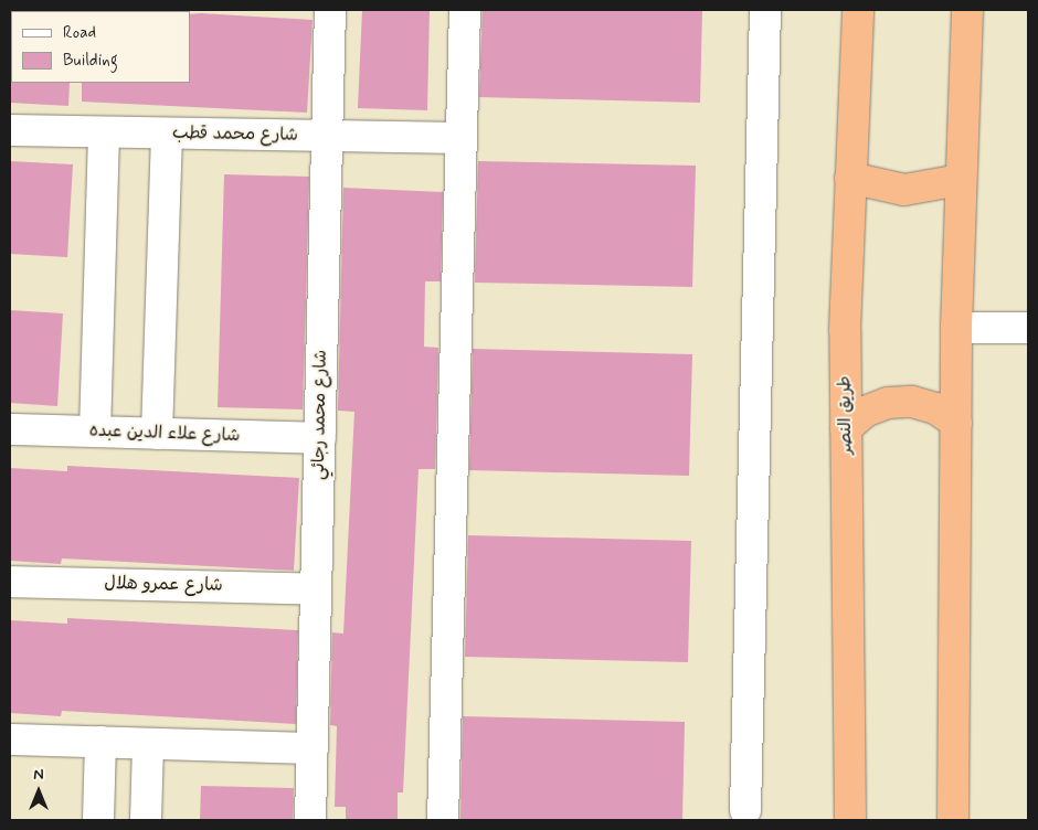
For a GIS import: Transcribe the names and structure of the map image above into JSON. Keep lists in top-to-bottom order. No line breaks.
{"streets":{"highway":["طريق النصر"],"street":["شارع محمد قطب","شارع محمد رجائي","شارع علاء الدين عبده","شارع عمرو هلال"]},"crossings":[["شارع محمد قطب","شارع محمد رجائي"],["شارع محمد رجائي","شارع علاء الدين عبده"],["شارع محمد رجائي","شارع عمرو هلال"]],"legend":["Road","Building"],"north":"top"}
